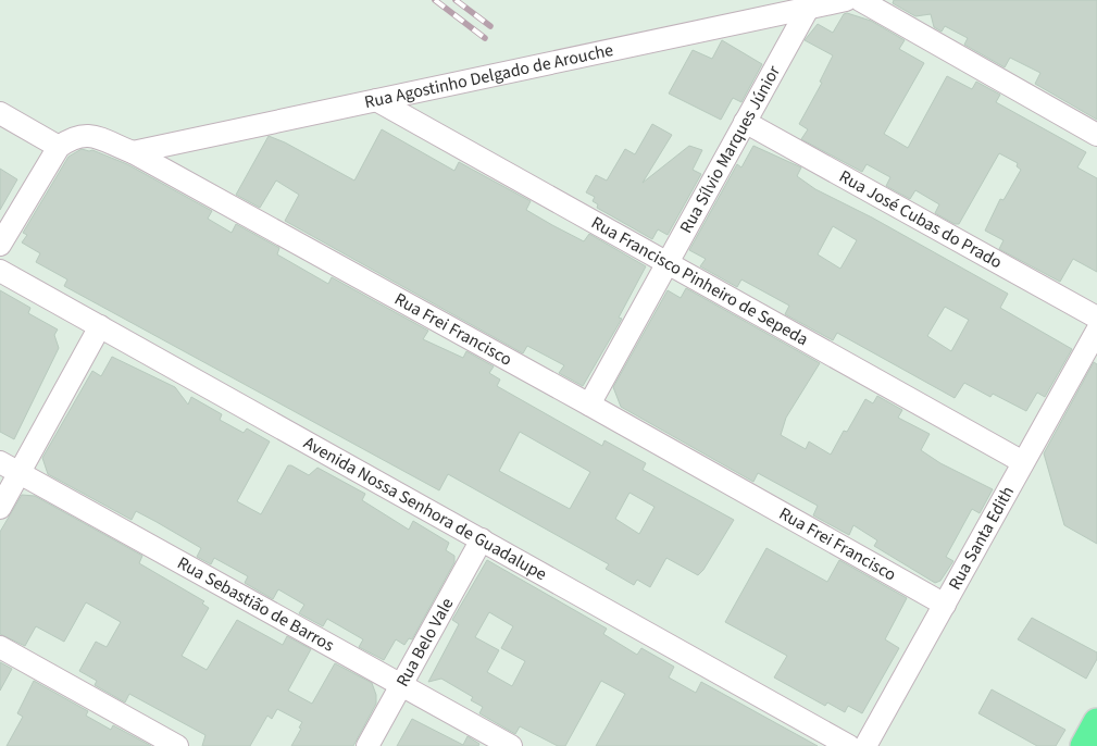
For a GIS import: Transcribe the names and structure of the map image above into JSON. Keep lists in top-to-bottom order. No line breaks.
{"streets":{"street":["Rua Agostinho Delgado de Arouche","Rua Sílvio Marques Júnior","Rua José Cubas do Prado","Rua Francisco Pinheiro de Sepeda","Rua Frei Francisco","Avenida Nossa Senhora de Guadalupe","Rua Santa Edith","Rua Sebastião de Barros","Rua Belo Vale"]},"crossings":[["Rua Agostinho Delgado de Arouche","Rua Sílvio Marques Júnior"],["Rua Agostinho Delgado de Arouche","Rua Francisco Pinheiro de Sepeda"],["Rua Agostinho Delgado de Arouche","Rua Frei Francisco"],["Rua Sílvio Marques Júnior","Rua José Cubas do Prado"],["Rua Sílvio Marques Júnior","Rua Francisco Pinheiro de Sepeda"],["Rua Sílvio Marques Júnior","Rua Frei Francisco"],["Rua Francisco Pinheiro de Sepeda","Rua Santa Edith"],["Rua Frei Francisco","Rua Santa Edith"],["Avenida Nossa Senhora de Guadalupe","Rua Belo Vale"],["Rua Sebastião de Barros","Rua Belo Vale"]]}
